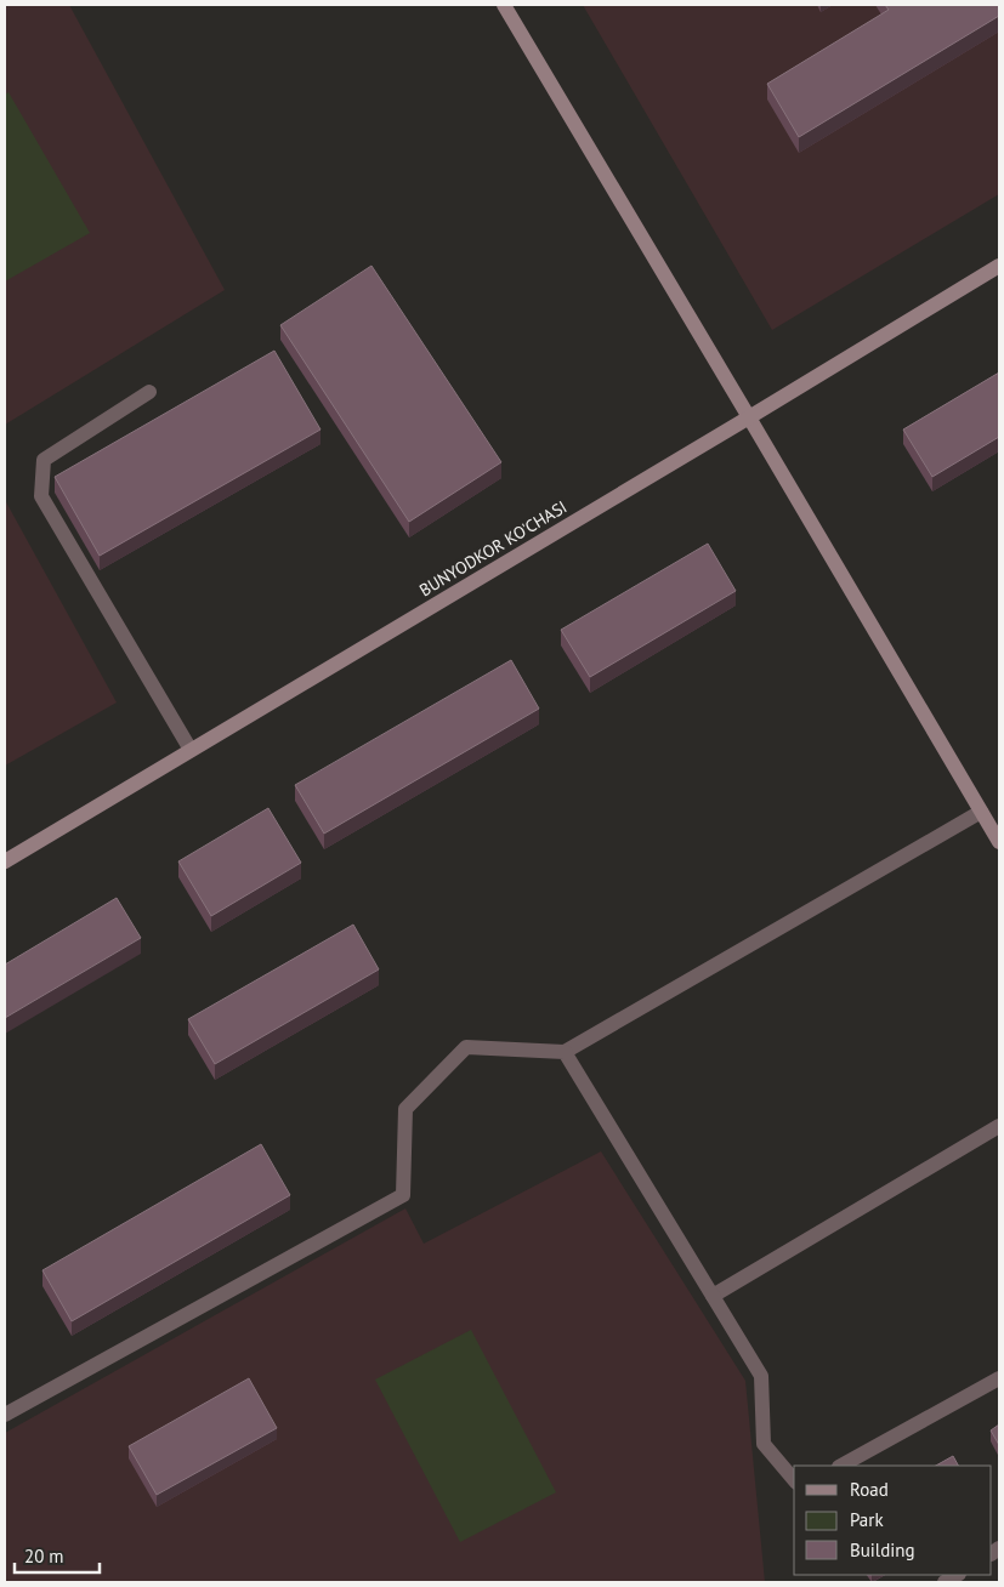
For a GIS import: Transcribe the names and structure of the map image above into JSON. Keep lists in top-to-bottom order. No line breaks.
{"streets":{"main road":["BUNYODKOR KO'CHASI"]},"legend":["Road","Park","Building"],"scale_bar":"20 m"}
